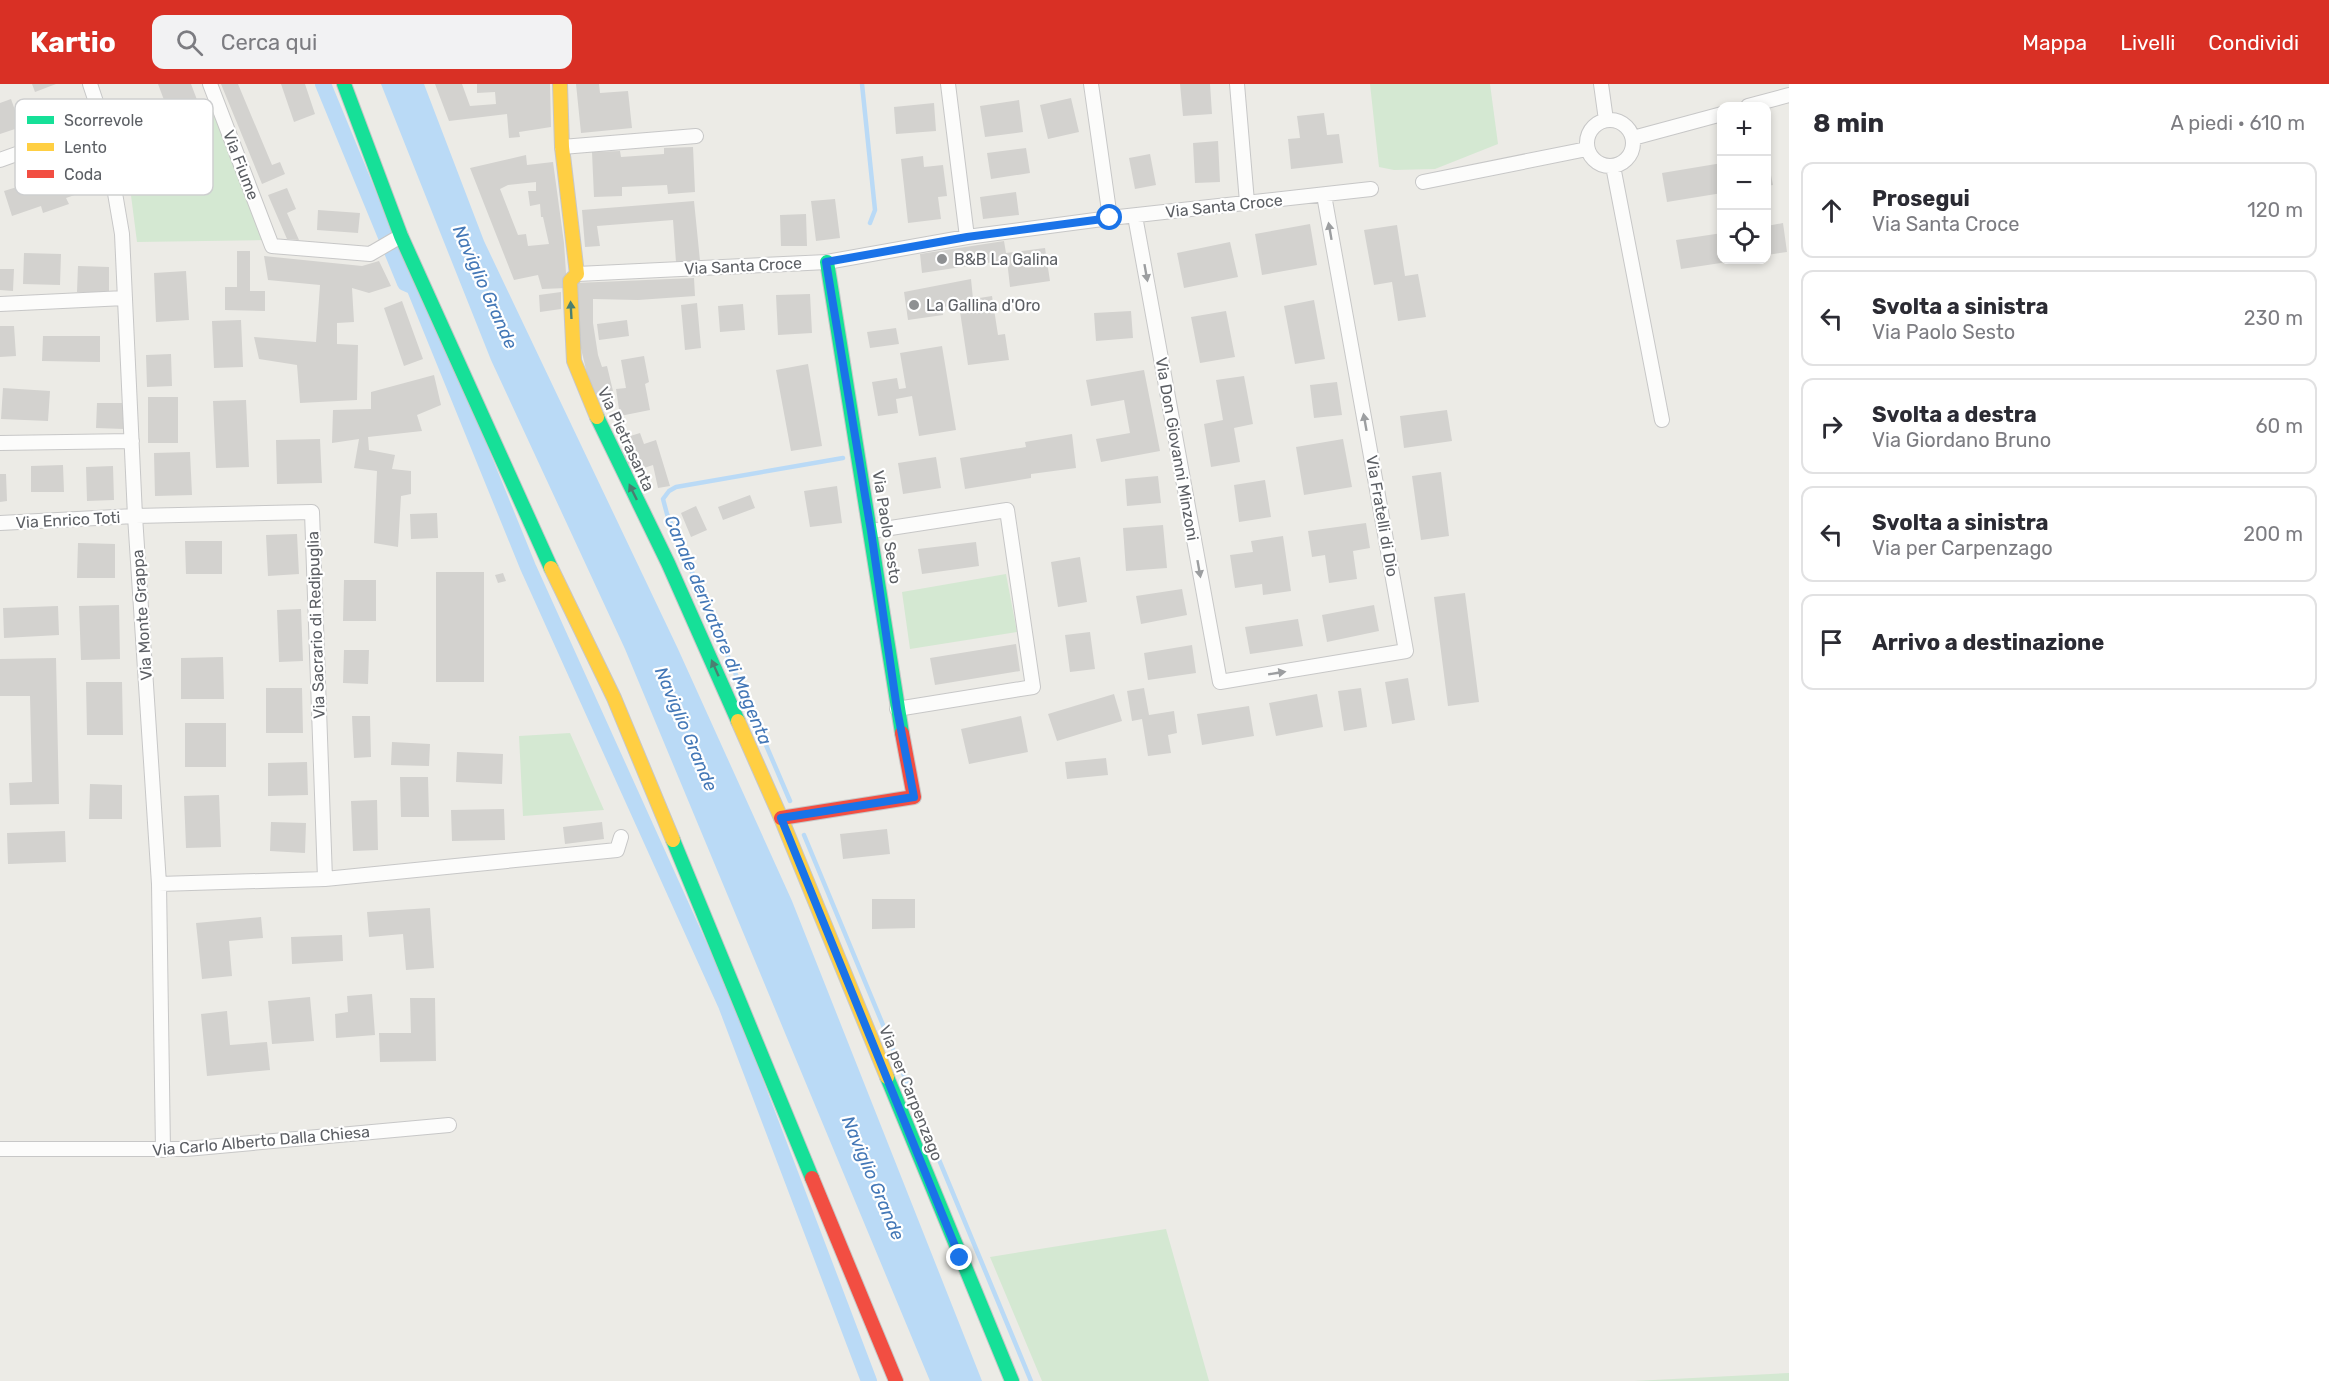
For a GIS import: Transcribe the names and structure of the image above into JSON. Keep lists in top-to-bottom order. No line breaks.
{"streets":{"street":["Via Fiume","Via Santa Croce","Via Pietrasanta","Via Don Giovanni Minzoni","Via Fratelli di Dio","Via Enrico Toti","Via Paolo Sesto","Via Monte Grappa","Via Sacrario di Redipuglia","Via per Carpenzago","Via Carlo Alberto Dalla Chiesa"]},"crossings":[["Via Santa Croce","Via Pietrasanta"],["Via Santa Croce","Via Don Giovanni Minzoni"],["Via Santa Croce","Via Fratelli di Dio"],["Via Santa Croce","Via Paolo Sesto"],["Via Pietrasanta","Via Paolo Sesto"],["Via Pietrasanta","Via per Carpenzago"],["Via Don Giovanni Minzoni","Via Fratelli di Dio"],["Via Enrico Toti","Via Monte Grappa"],["Via Enrico Toti","Via Sacrario di Redipuglia"],["Via Paolo Sesto","Via per Carpenzago"],["Via Monte Grappa","Via Sacrario di Redipuglia"],["Via Monte Grappa","Via Carlo Alberto Dalla Chiesa"]],"one_way":["Via Don Giovanni Minzoni"],"water":["Naviglio Grande","Canale derivatore di Magenta"],"places":["B&B La Galina","La Gallina d'Oro"],"legend":["Scorrevole","Lento","Coda"],"page":{"header":"Kartio","search":"Cerca qui","nav":["Mappa","Livelli","Condividi"],"heading":["8 min","A piedi · 610 m"],"map_buttons":["+","−"],"list":[["Prosegui","Via Santa Croce","120 m"],["Svolta a sinistra","Via Paolo Sesto","230 m"],["Svolta a destra","Via Giordano Bruno","60 m"],["Svolta a sinistra","Via per Carpenzago","200 m"],"Arrivo a destinazione"]}}
